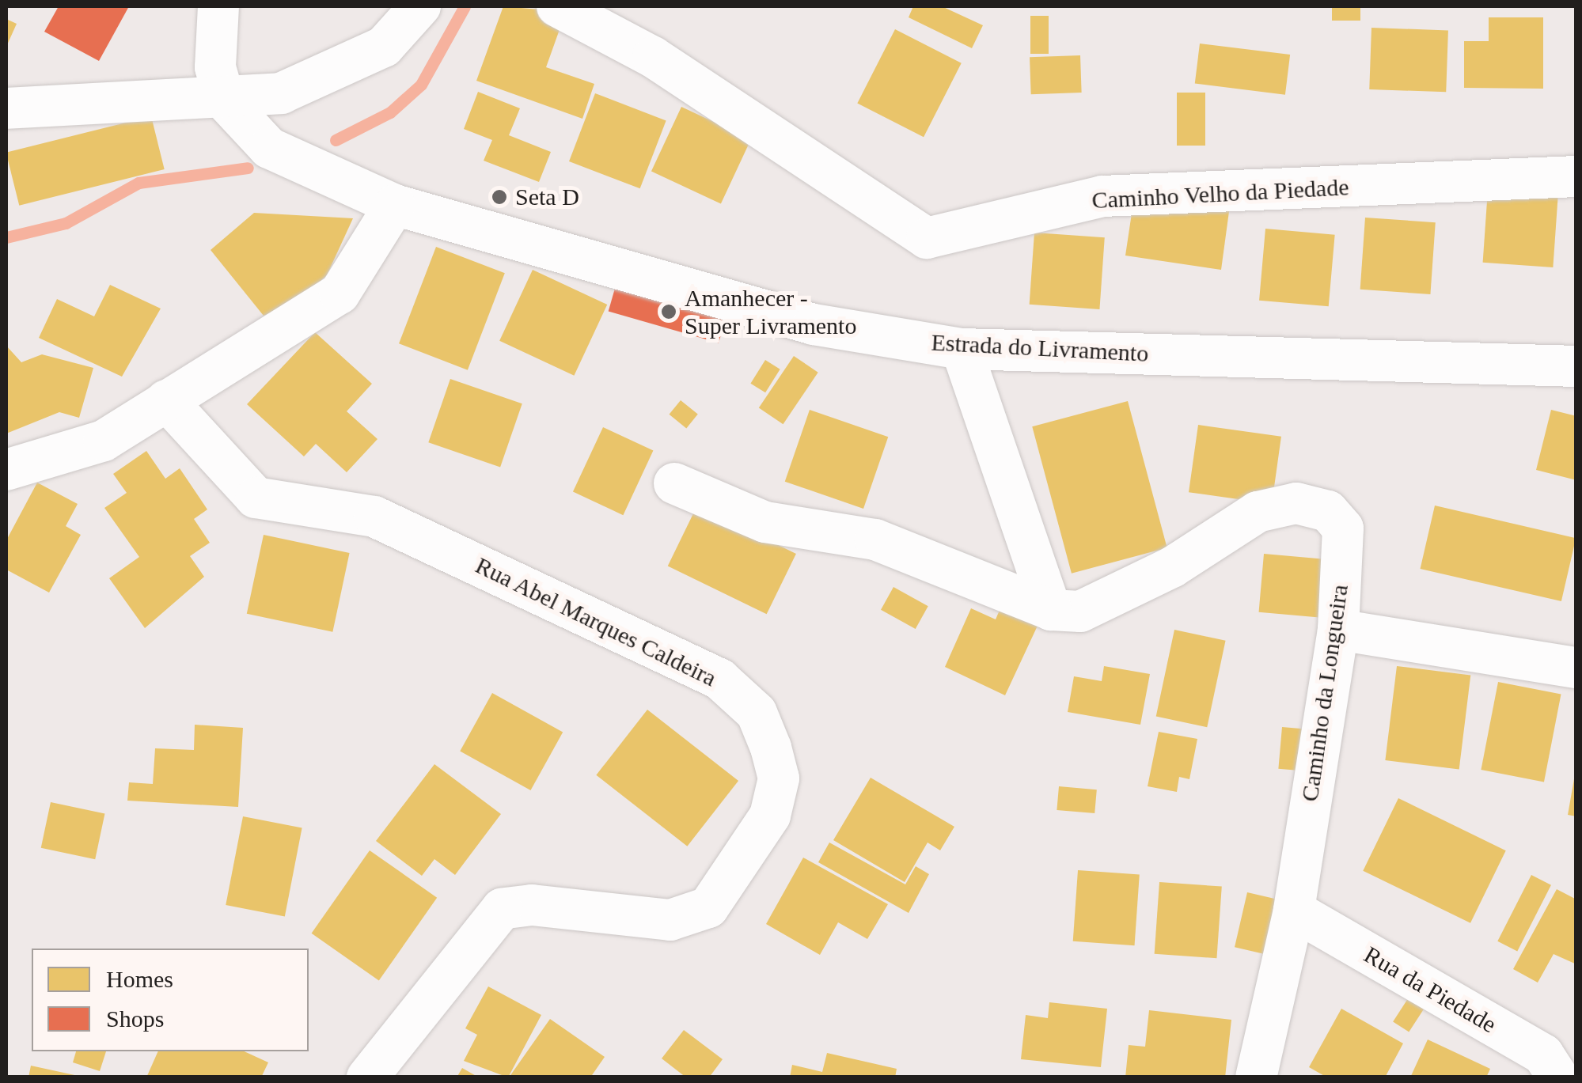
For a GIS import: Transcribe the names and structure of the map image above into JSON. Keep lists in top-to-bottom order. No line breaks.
{"streets":{"street":["Caminho Velho da Piedade","Estrada do Livramento","Rua Abel Marques Caldeira","Caminho da Longueira","Rua da Piedade"]},"crossings":[["Caminho da Longueira","Rua da Piedade"]],"places":["Seta D","Amanhecer - Super Livramento"],"legend":["Homes","Shops"]}
